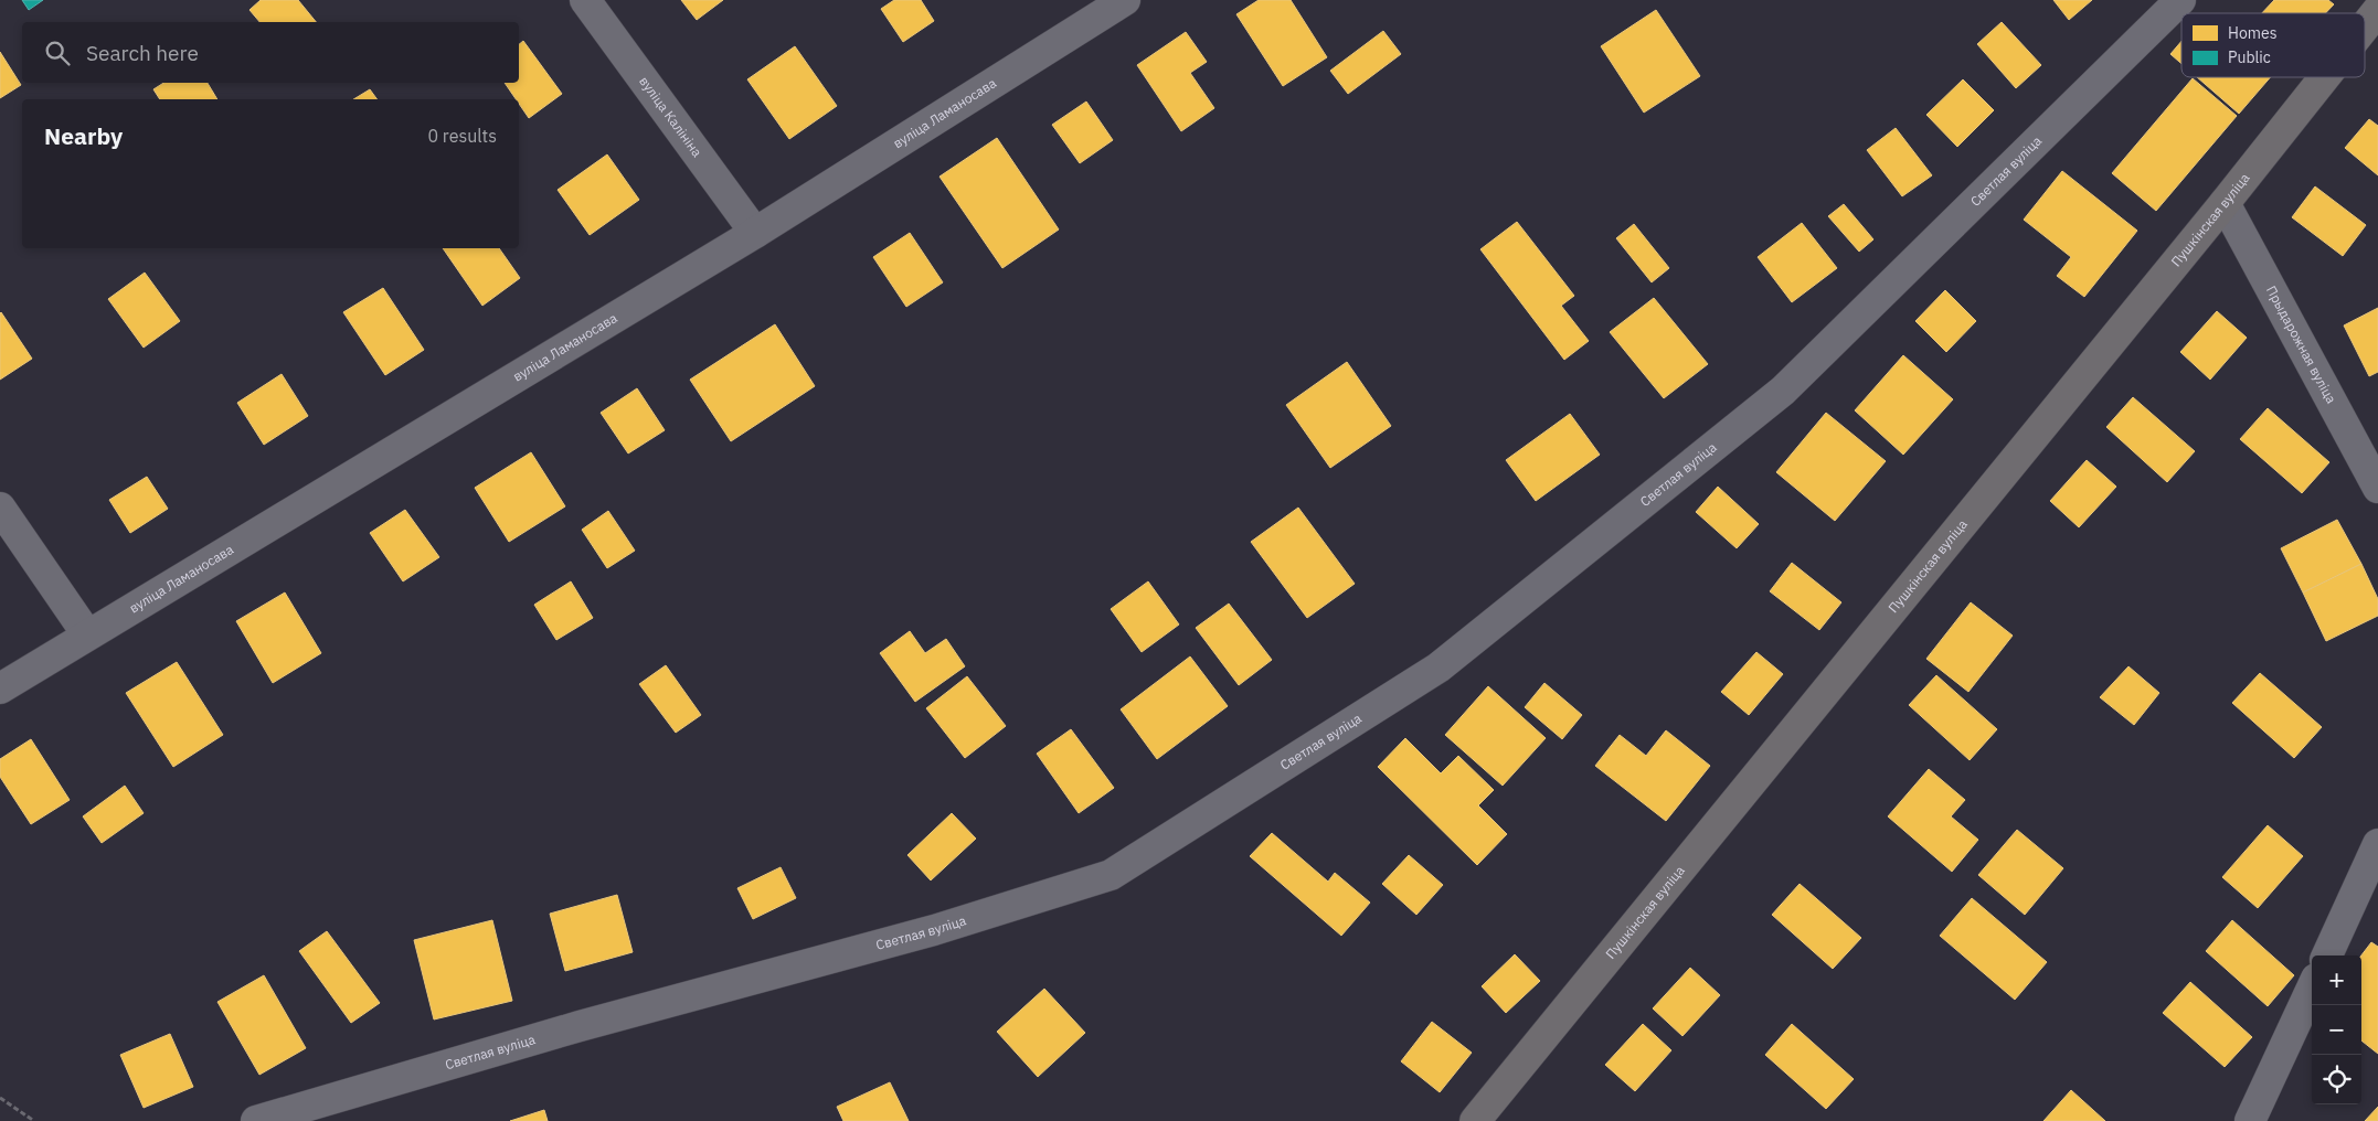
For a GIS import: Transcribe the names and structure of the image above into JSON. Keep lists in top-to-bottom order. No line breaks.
{"streets":{"main road":["Пушкінская вуліца"],"street":["вуліца Ламаносава","вуліца Калініна","Светлая вуліца","Прыдарожная вуліца"]},"crossings":[["вуліца Ламаносава","вуліца Калініна"],["Пушкінская вуліца","Прыдарожная вуліца"]],"legend":["Homes","Public"],"page":{"search":"Search here","heading":["Nearby","0 results"],"map_buttons":["+","−"]}}
